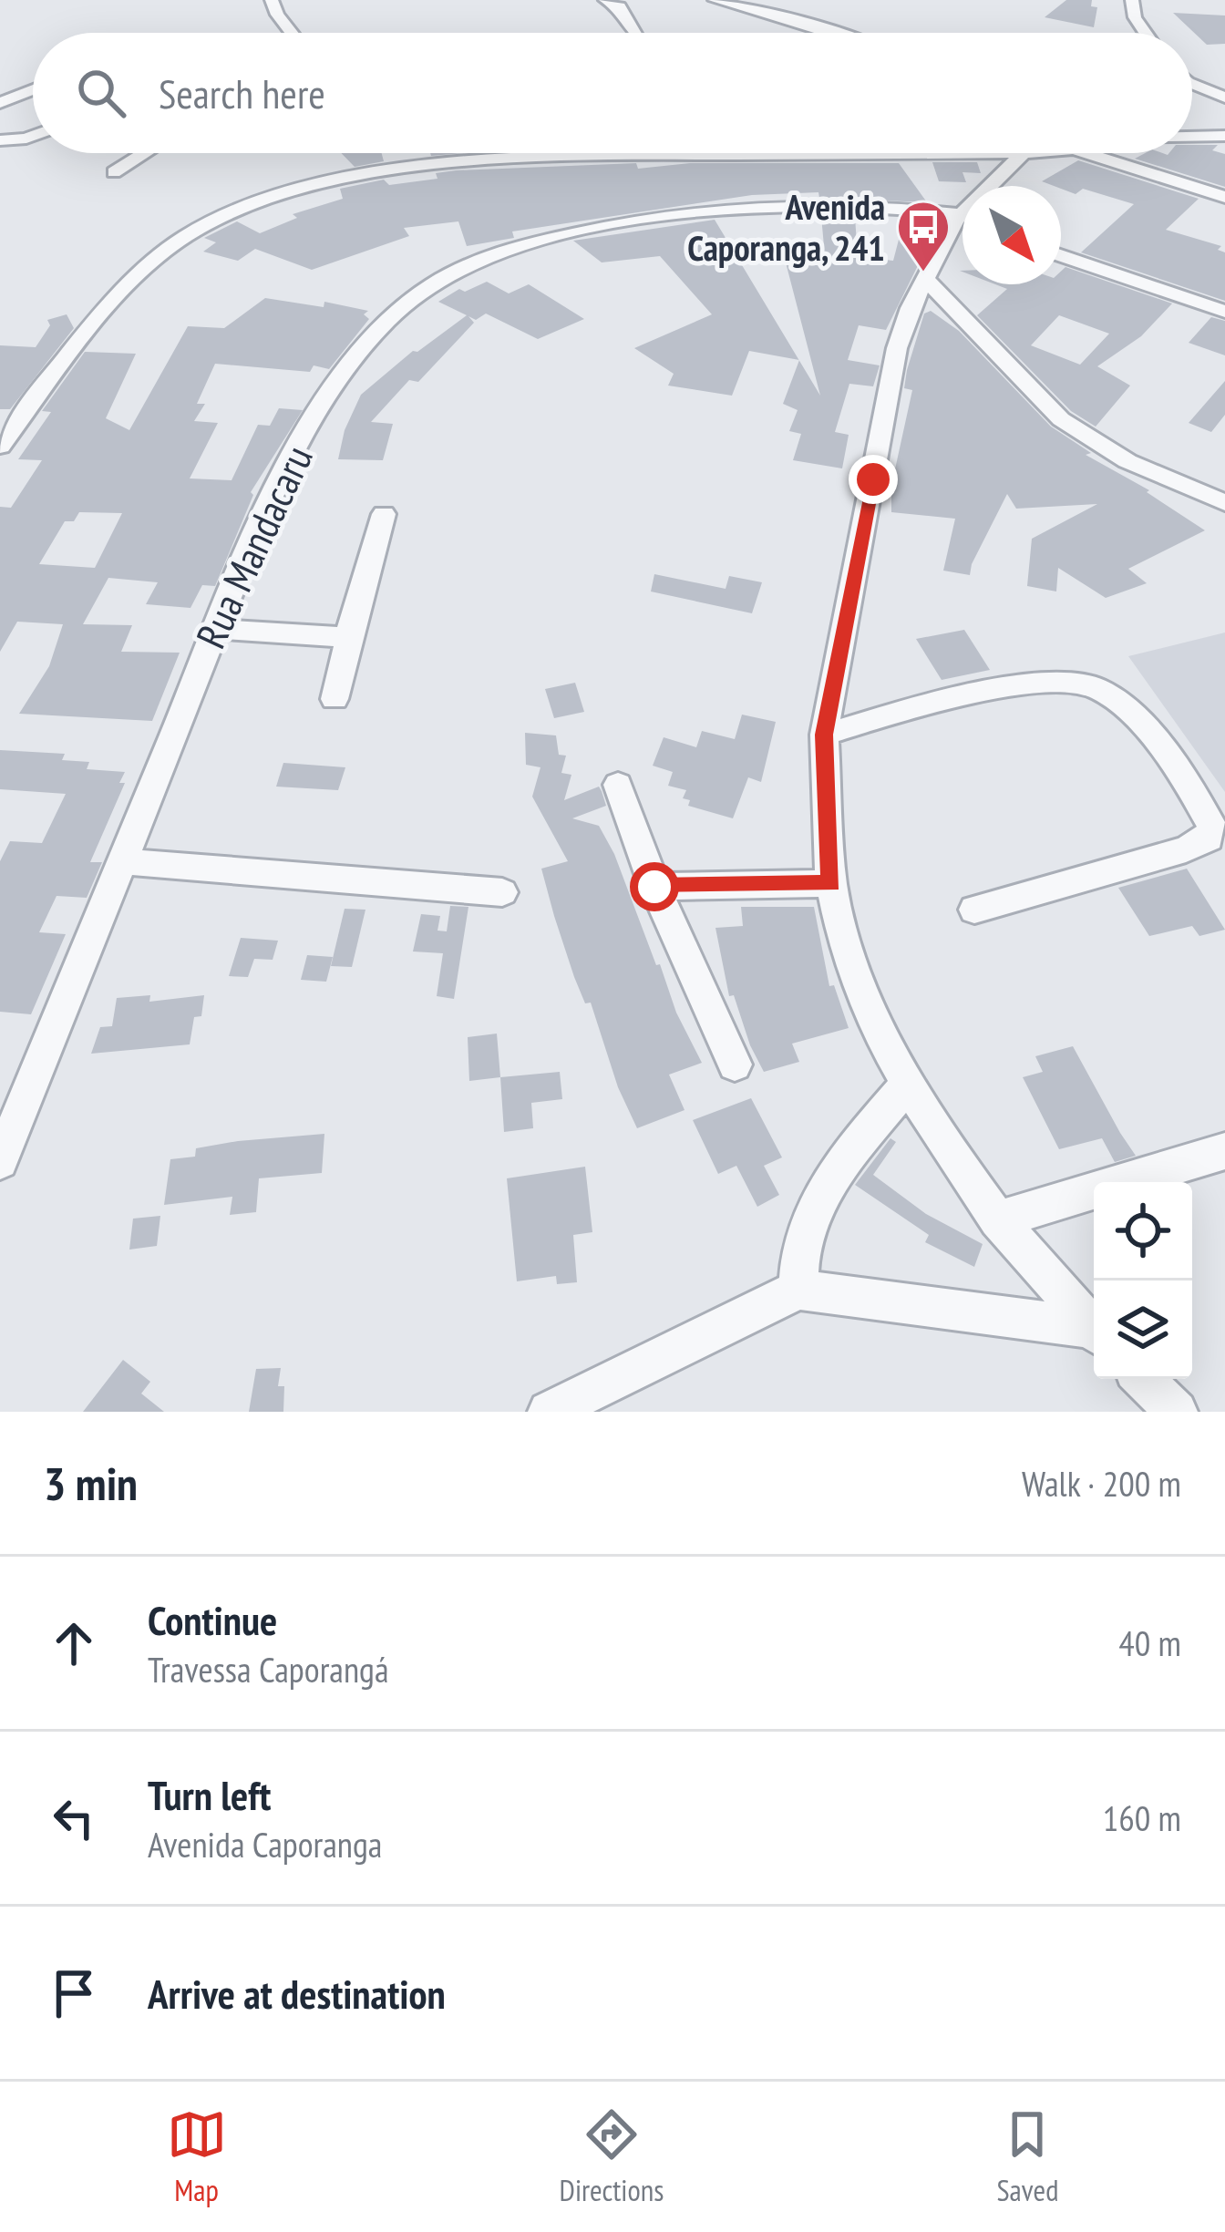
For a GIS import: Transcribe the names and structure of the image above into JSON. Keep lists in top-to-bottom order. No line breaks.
{"streets":{"street":["Rua Mandacaru"]},"places":{"bus stop":["Avenida Caporanga, 241"]},"north":"bottom right","page":{"search":"Search here","heading":["3 min","Walk · 200 m"],"list":[["Continue","Travessa Caporangá","40 m"],["Turn left","Avenida Caporanga","160 m"],"Arrive at destination"],"nav":["Map","Directions","Saved"]}}
